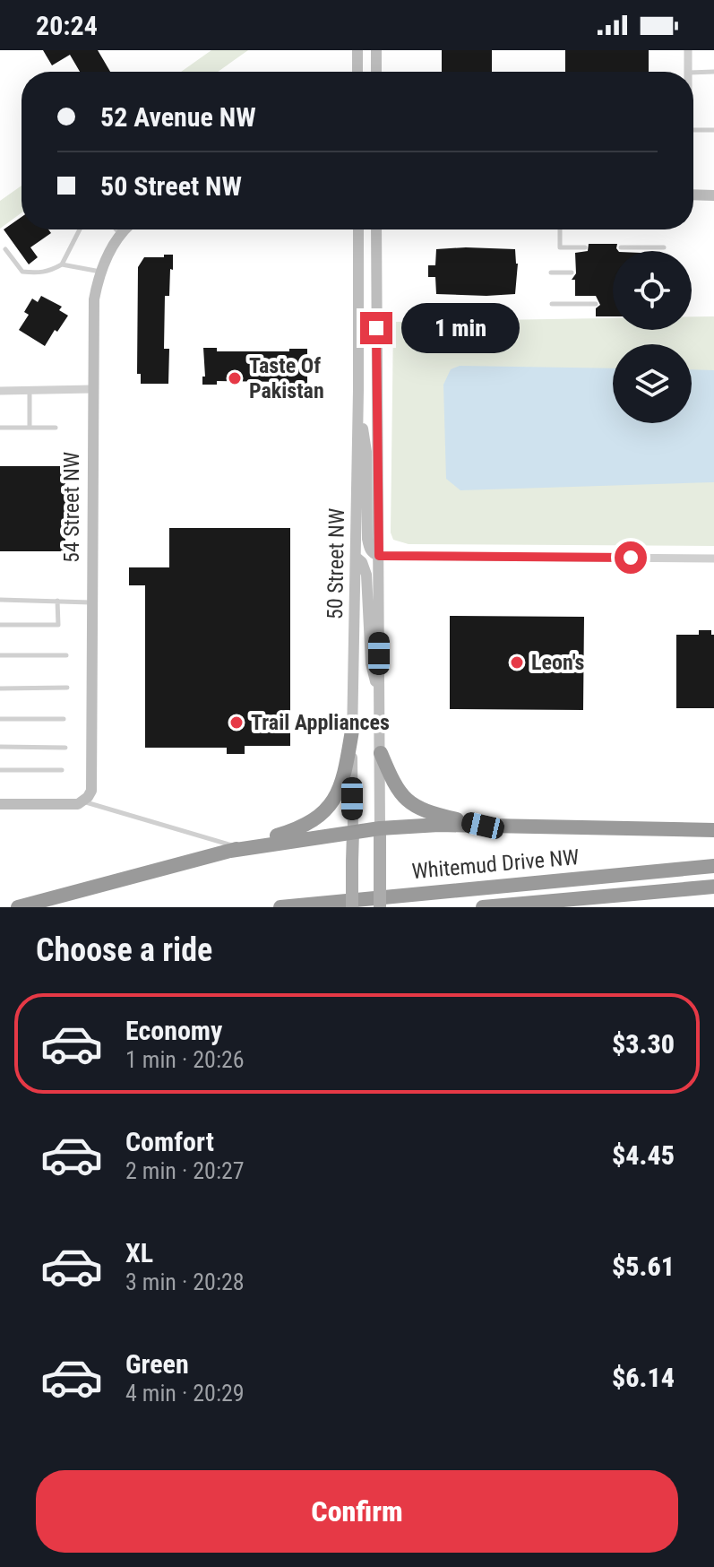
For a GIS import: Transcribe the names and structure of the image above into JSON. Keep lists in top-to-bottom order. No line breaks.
{"streets":{"highway":["Whitemud Drive NW"],"main road":["54 Street NW","50 Street NW"]},"places":["Taste Of Pakistan","Leon's","Trail Appliances"],"page":{"status":"20:24","banner":["52 Avenue NW","50 Street NW"],"bubble":"1 min","heading":"Choose a ride","list":[{"name":"Economy","note":"1 min · 20:26","value":"$3.30"},{"name":"Comfort","note":"2 min · 20:27","value":"$4.45"},{"name":"XL","note":"3 min · 20:28","value":"$5.61"},{"name":"Green","note":"4 min · 20:29","value":"$6.14"}],"buttons":"Confirm"}}
